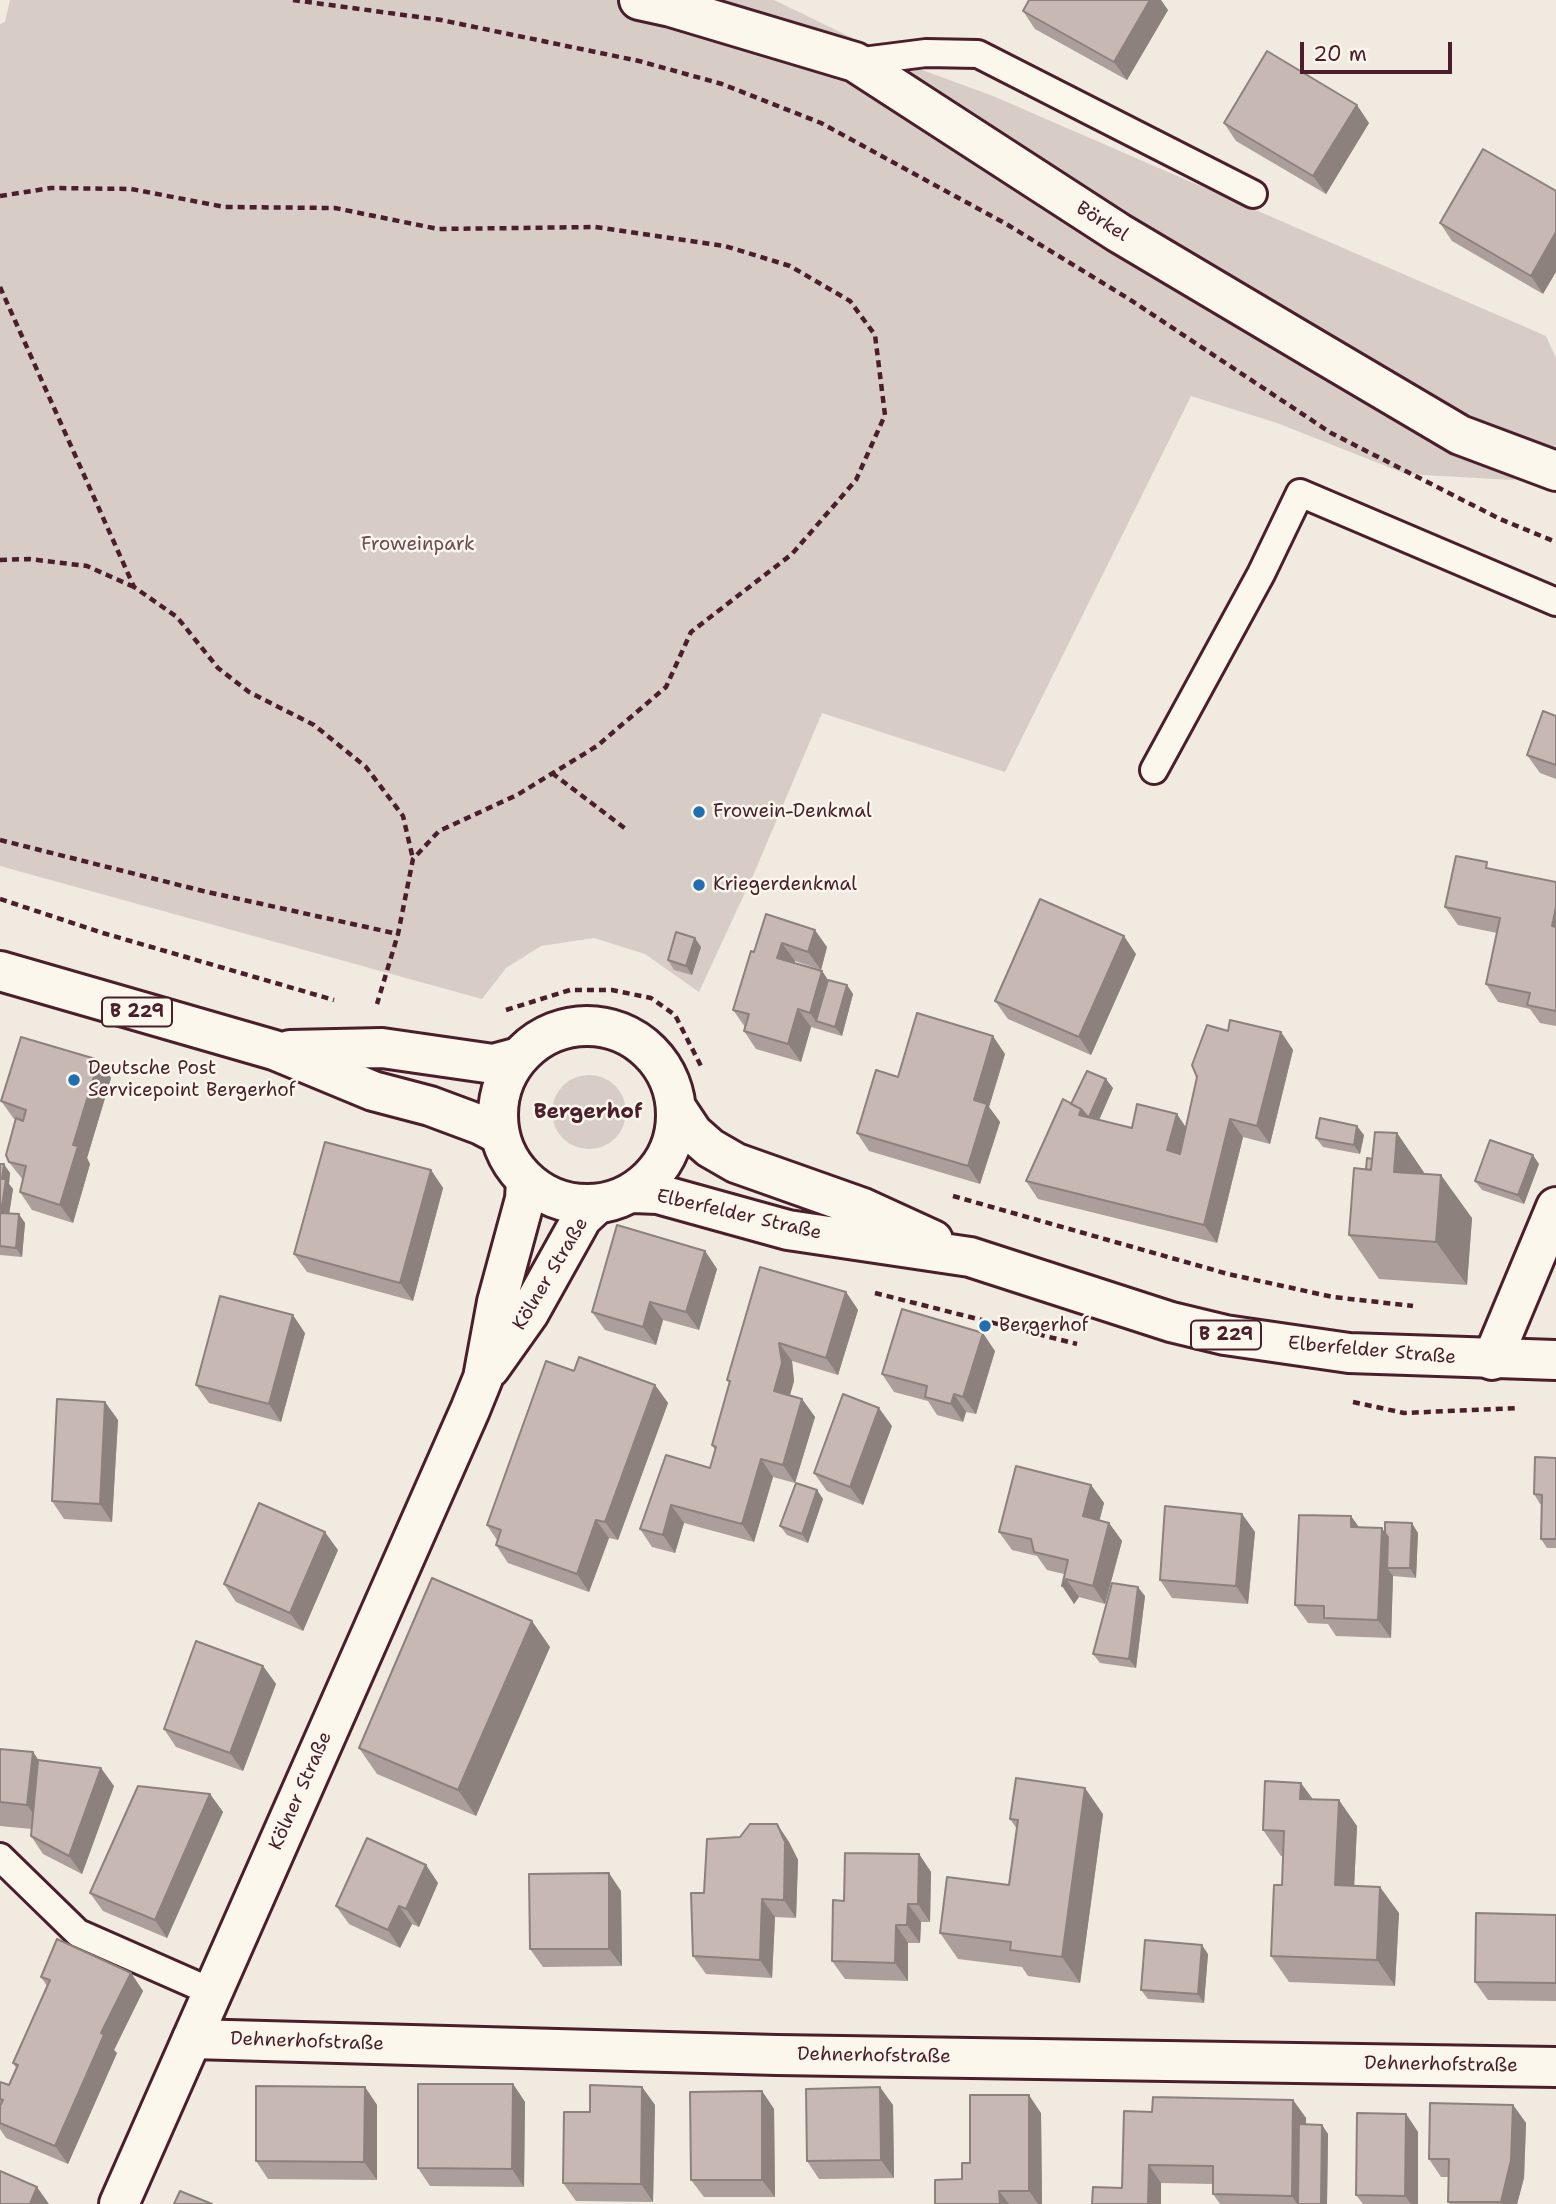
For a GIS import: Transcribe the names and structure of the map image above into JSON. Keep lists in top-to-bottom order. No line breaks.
{"streets":{"main road":["Börkel","B 229","Elberfelder Straße","Kölner Straße","Dehnerhofstraße"]},"crossings":[["B 229","Elberfelder Straße"],["B 229","Kölner Straße"],["Elberfelder Straße","Kölner Straße"],["Kölner Straße","Dehnerhofstraße"]],"districts":["Bergerhof"],"parks":["Froweinpark"],"places":["Frowein-Denkmal","Kriegerdenkmal","Deutsche Post Servicepoint Bergerhof","Bergerhof"],"scale_bar":"20 m"}
